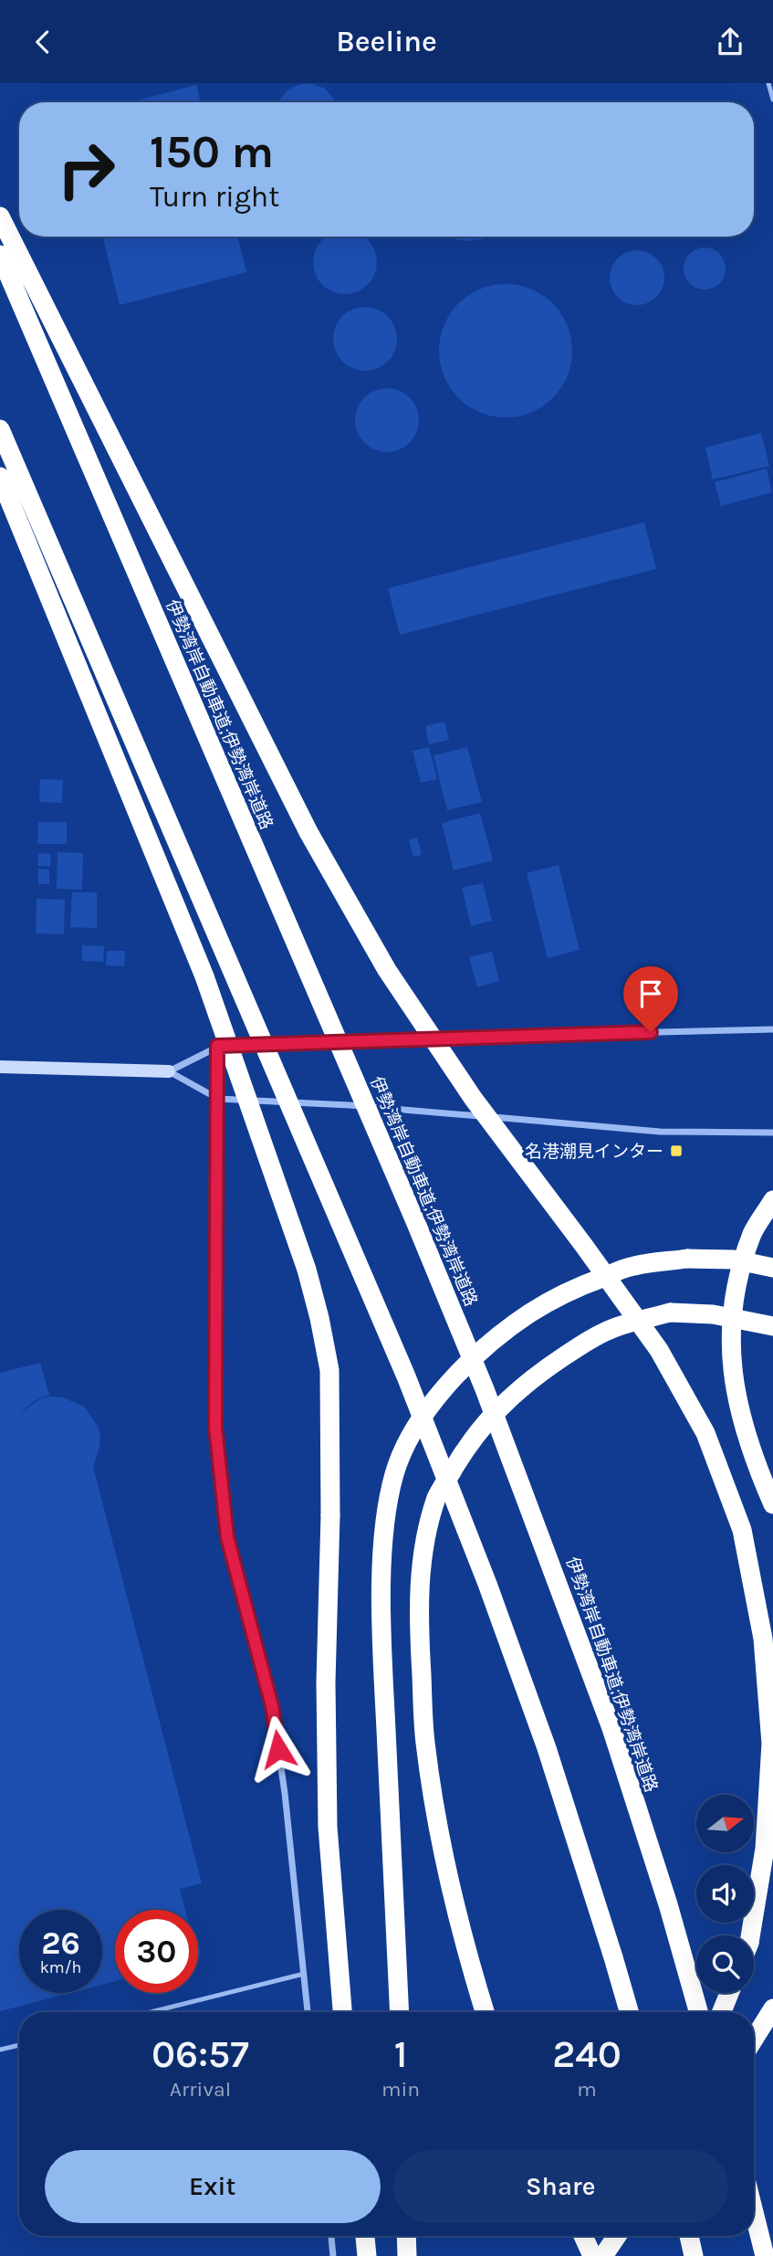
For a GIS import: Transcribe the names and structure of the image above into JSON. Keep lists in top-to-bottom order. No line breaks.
{"streets":{"highway":["伊勢湾岸自動車道;伊勢湾岸道路"]},"places":{"transit":["名港潮見インター"]},"north":"right","page":{"header":"Beeline","turn":["150 m","Turn right"],"speed":"26 km/h","limit":"30","eta":["06:57","Arrival","1","min","240","m"],"buttons":["Exit","Share"]}}
